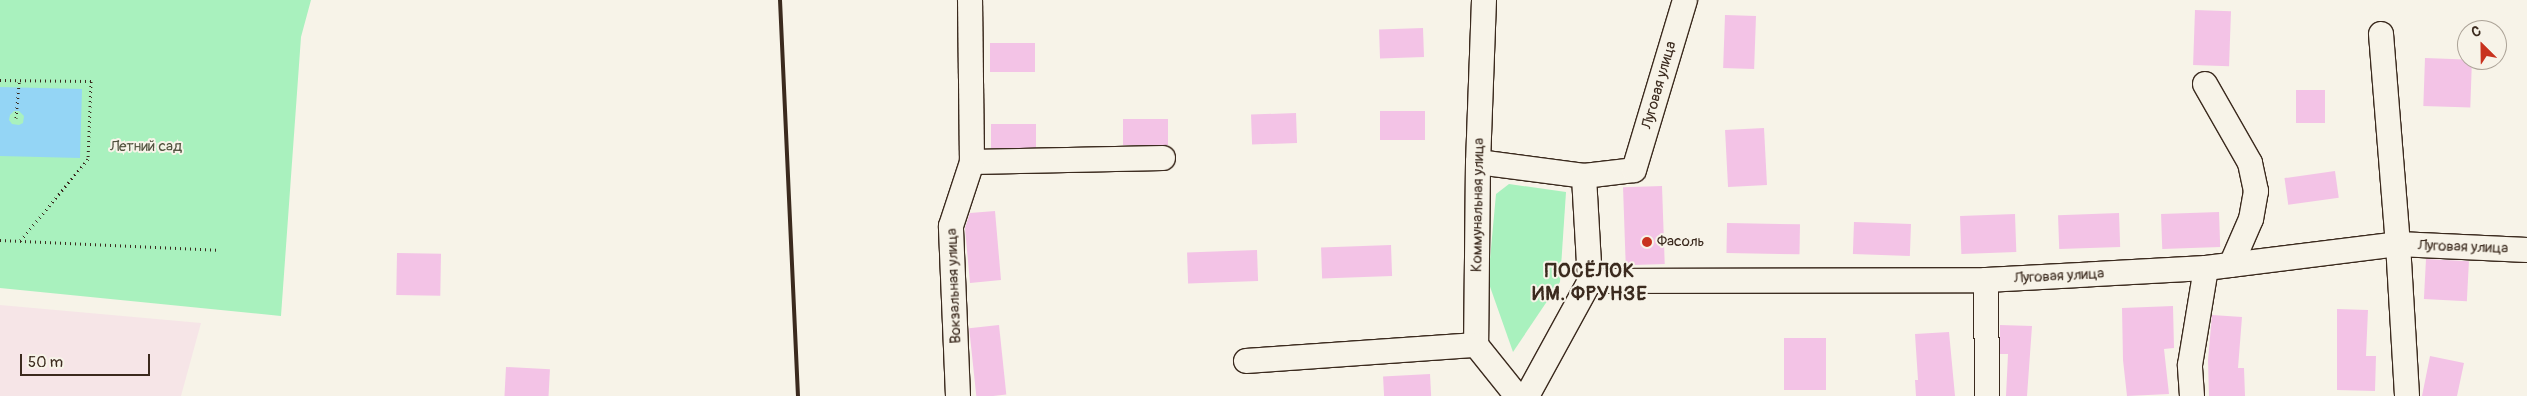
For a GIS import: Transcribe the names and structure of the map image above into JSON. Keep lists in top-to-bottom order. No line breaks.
{"streets":{"street":["Луговая улица","Коммунальная улица","Вокзальная улица"]},"districts":["ПОСЁЛОК ИМ. ФРУНЗЕ"],"parks":["Летний сад"],"places":["Фасоль"],"scale_bar":"50 m","north":"top left"}
